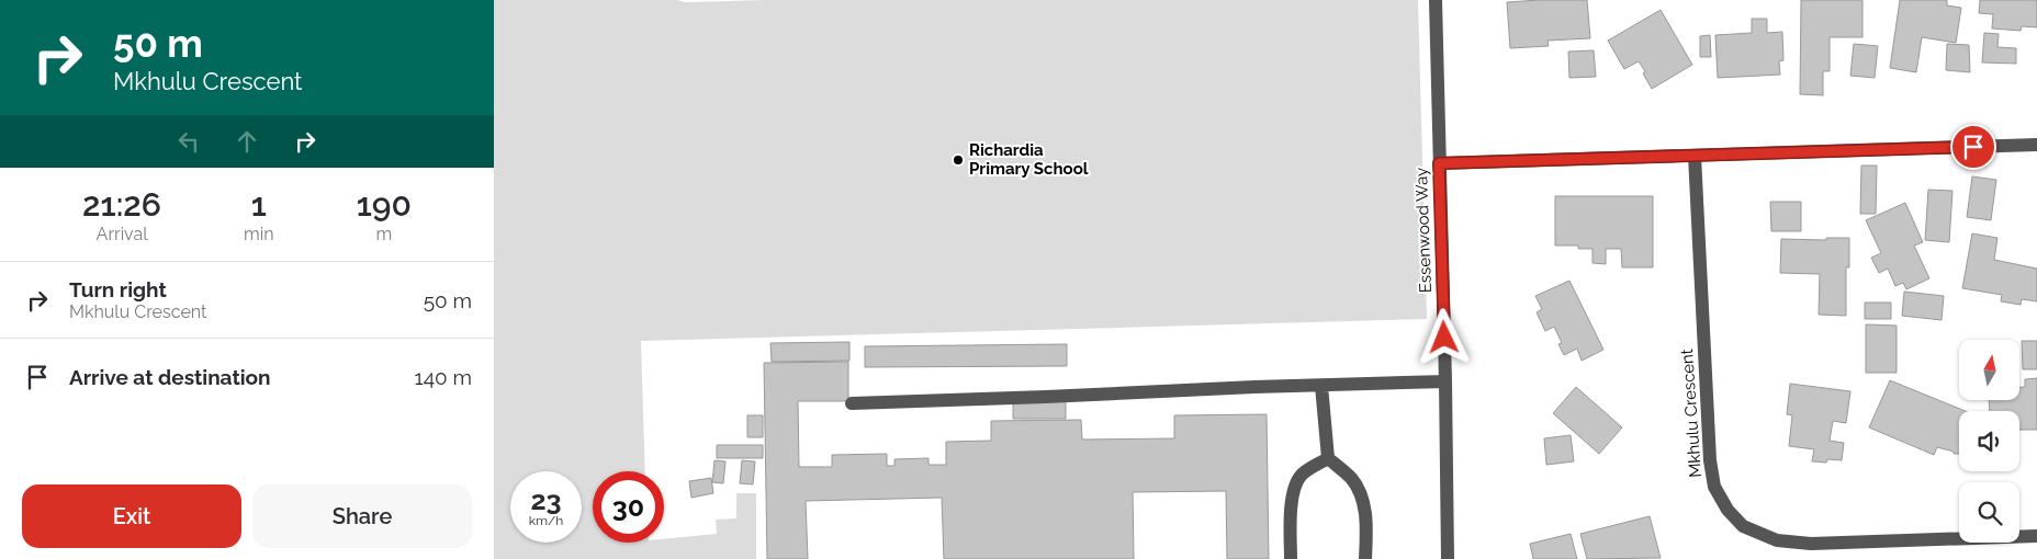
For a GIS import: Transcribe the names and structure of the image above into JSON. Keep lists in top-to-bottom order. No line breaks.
{"streets":{"street":["Essenwood Way","Mkhulu Crescent"]},"places":["Richardia Primary School"],"north":"top","page":{"turn":["50 m","Mkhulu Crescent"],"eta":["21:26","Arrival","1","min","190","m"],"list":[{"name":"Turn right","note":"Mkhulu Crescent","value":"50 m"},{"name":"Arrive at destination","value":"140 m"}],"speed":"23 km/h","limit":"30","buttons":["Exit","Share"]}}
